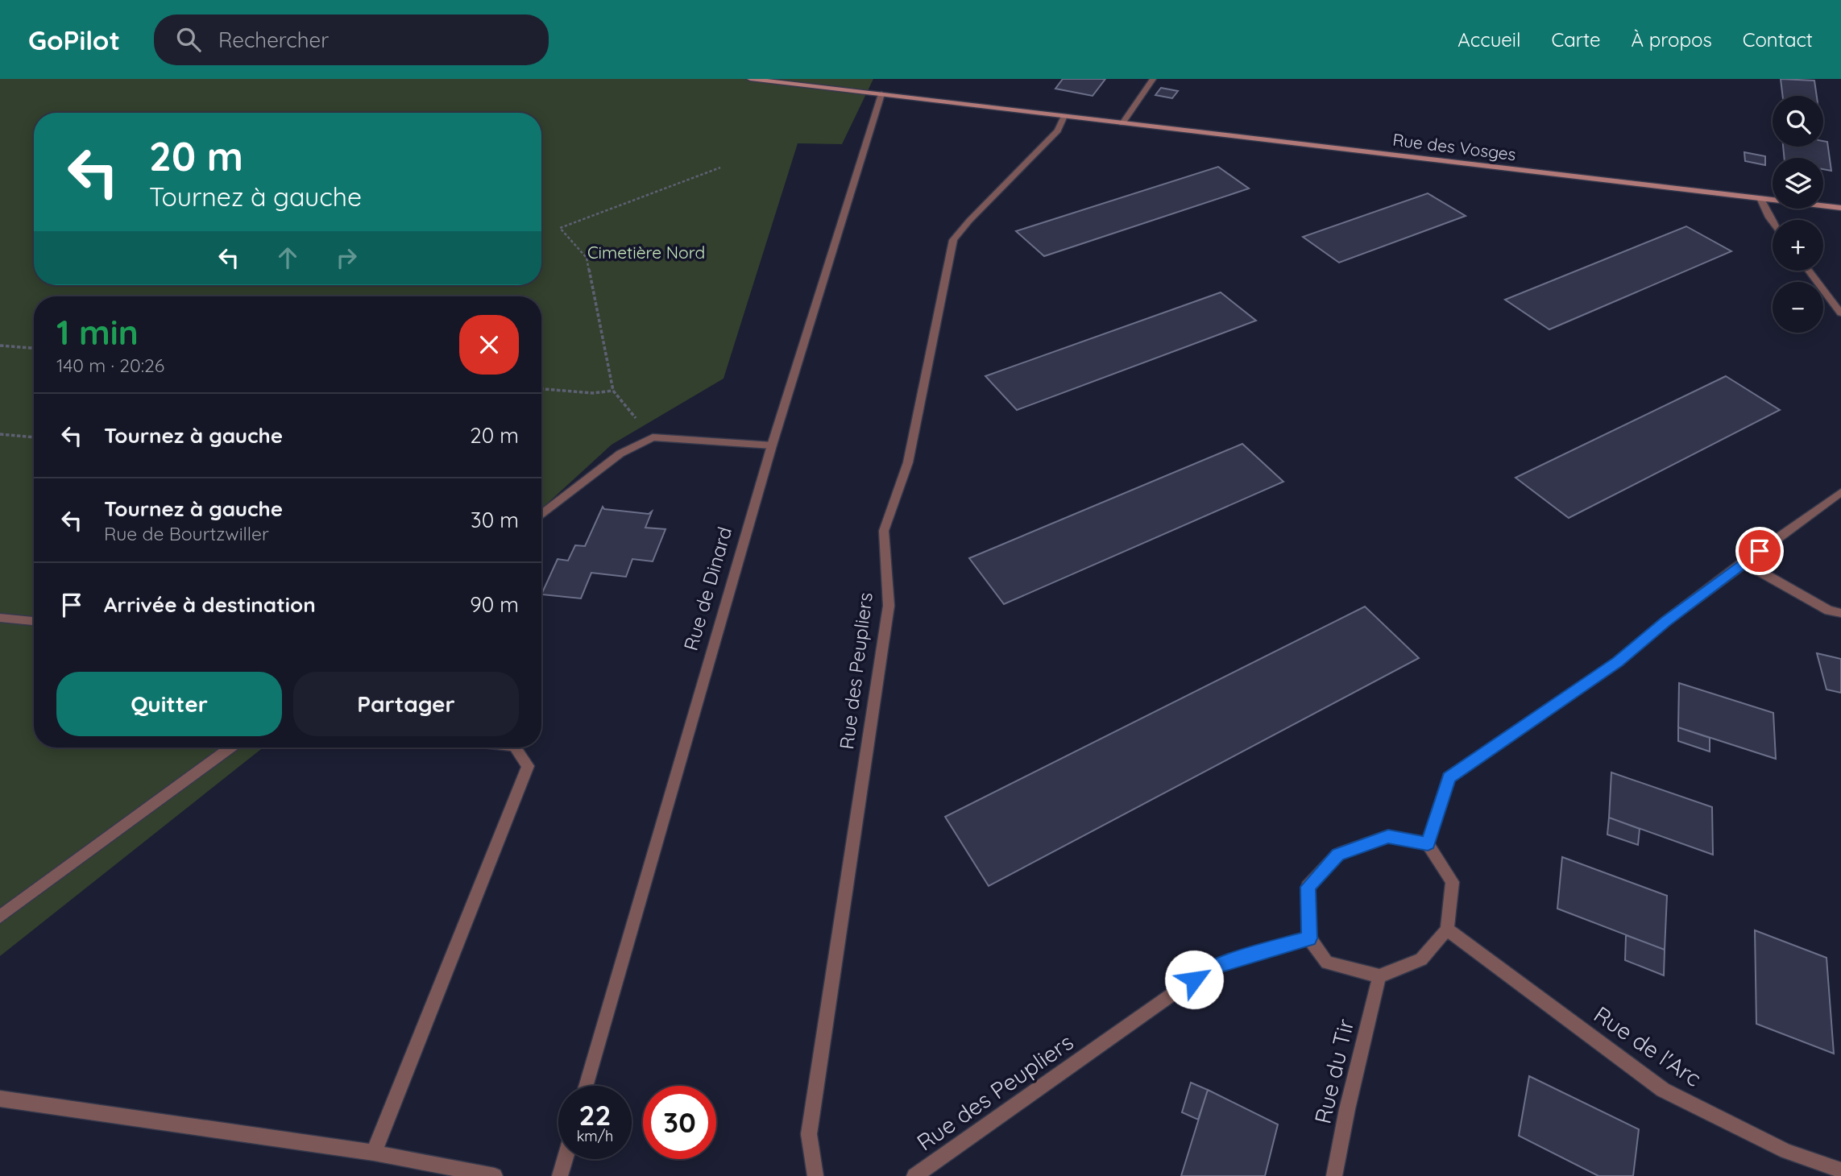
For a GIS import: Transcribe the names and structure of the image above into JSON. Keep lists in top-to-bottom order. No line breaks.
{"streets":{"main road":["Rue des Vosges"],"street":["Rue de Dinard","Rue des Peupliers","Rue de l'Arc","Rue du Tir"]},"crossings":[["Rue des Vosges","Rue de Dinard"],["Rue des Vosges","Rue des Peupliers"],["Rue des Peupliers","Rue de l'Arc"],["Rue des Peupliers","Rue du Tir"],["Rue de l'Arc","Rue du Tir"]],"parks":["Cimetière Nord"],"page":{"header":"GoPilot","search":"Rechercher","nav":["Accueil","Carte","À propos","Contact"],"map_buttons":["+","−"],"turn":["20 m","Tournez à gauche"],"heading":["1 min","140 m · 20:26"],"list":[{"name":"Tournez à gauche","value":"20 m"},{"name":"Tournez à gauche","note":"Rue de Bourtzwiller","value":"30 m"},{"name":"Arrivée à destination","value":"90 m"}],"buttons":["Quitter","Partager"],"speed":"22 km/h","limit":"30"}}
